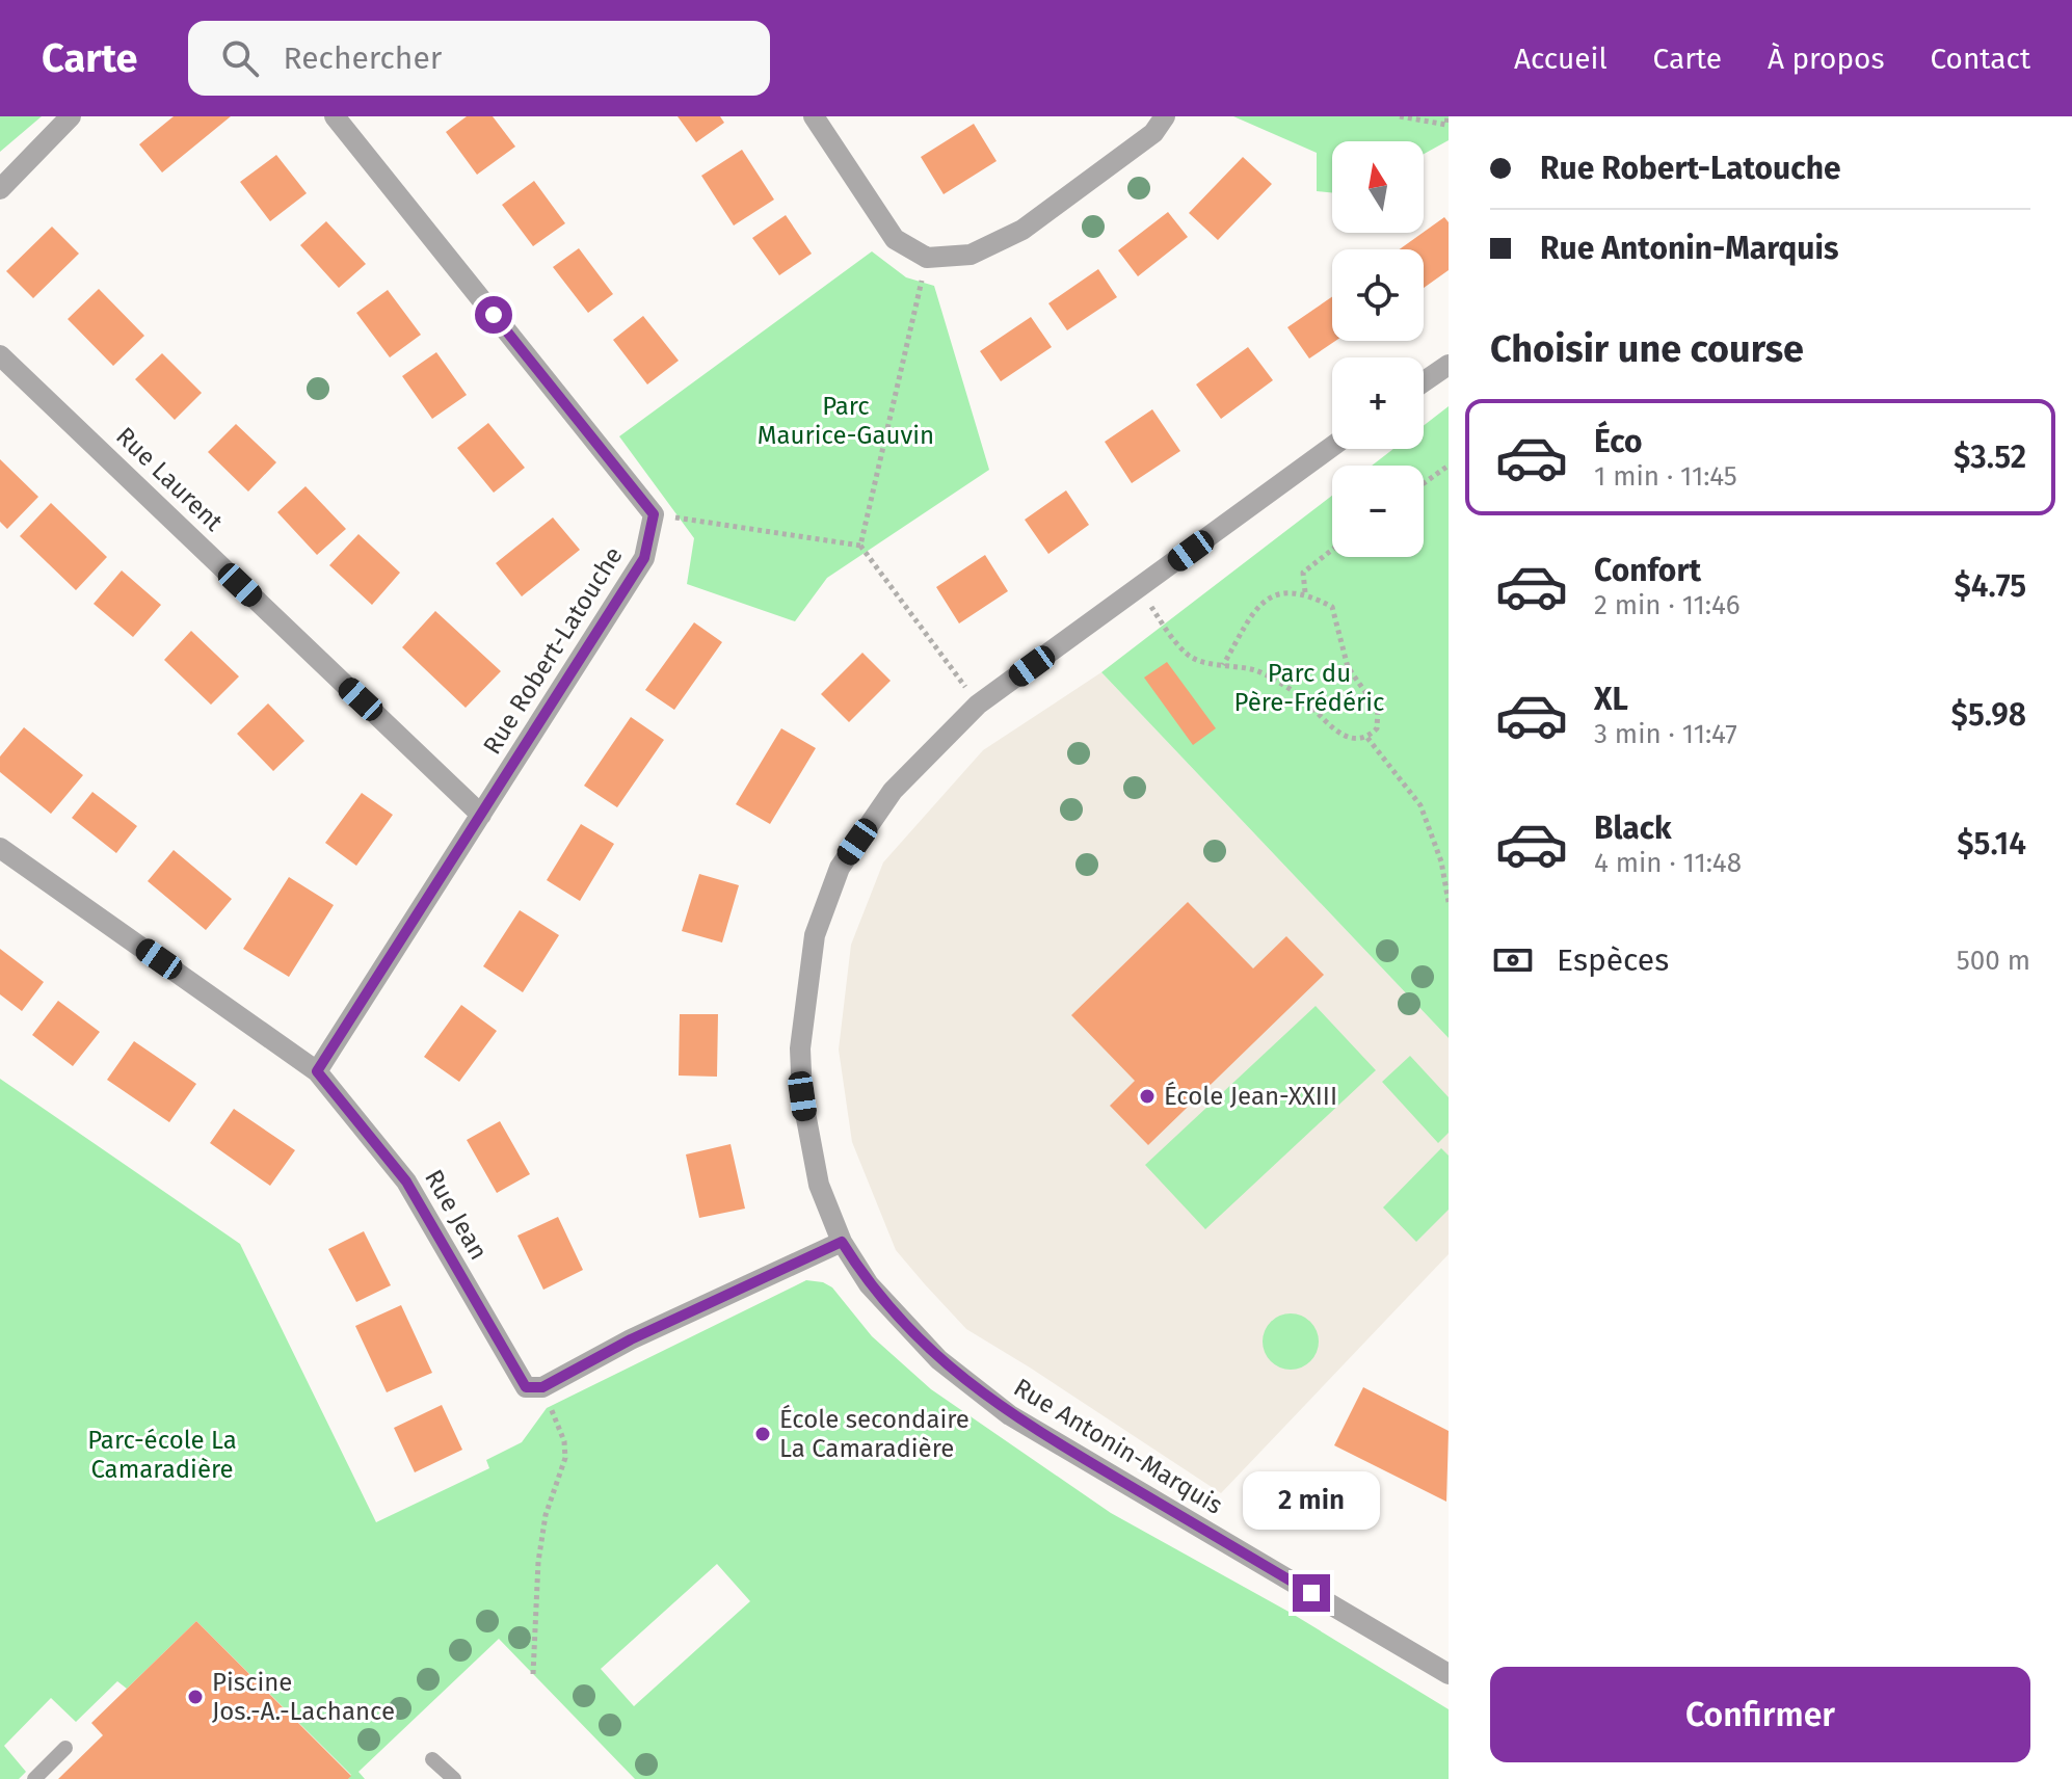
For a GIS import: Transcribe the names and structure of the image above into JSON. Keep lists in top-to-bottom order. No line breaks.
{"streets":{"street":["Rue Laurent","Rue Robert-Latouche","Rue Jean","Rue Antonin-Marquis"]},"crossings":[["Rue Laurent","Rue Robert-Latouche"],["Rue Robert-Latouche","Rue Jean"]],"parks":["Parc Maurice-Gauvin","Parc du Père-Frédéric","Parc-école La Camaradière"],"places":["École Jean-XXIII","École secondaire La Camaradière","Piscine Jos.-A.-Lachance"],"north":"top","page":{"header":"Carte","search":"Rechercher","nav":["Accueil","Carte","À propos","Contact"],"banner":["Rue Robert-Latouche","Rue Antonin-Marquis"],"map_buttons":["+","−"],"heading":"Choisir une course","list":[{"name":"Éco","note":"1 min · 11:45","value":"$3.52"},{"name":"Confort","note":"2 min · 11:46","value":"$4.75"},{"name":"XL","note":"3 min · 11:47","value":"$5.98"},{"name":"Black","note":"4 min · 11:48","value":"$5.14"}],"pay":["Espèces","500 m"],"bubble":"2 min","buttons":"Confirmer"}}
